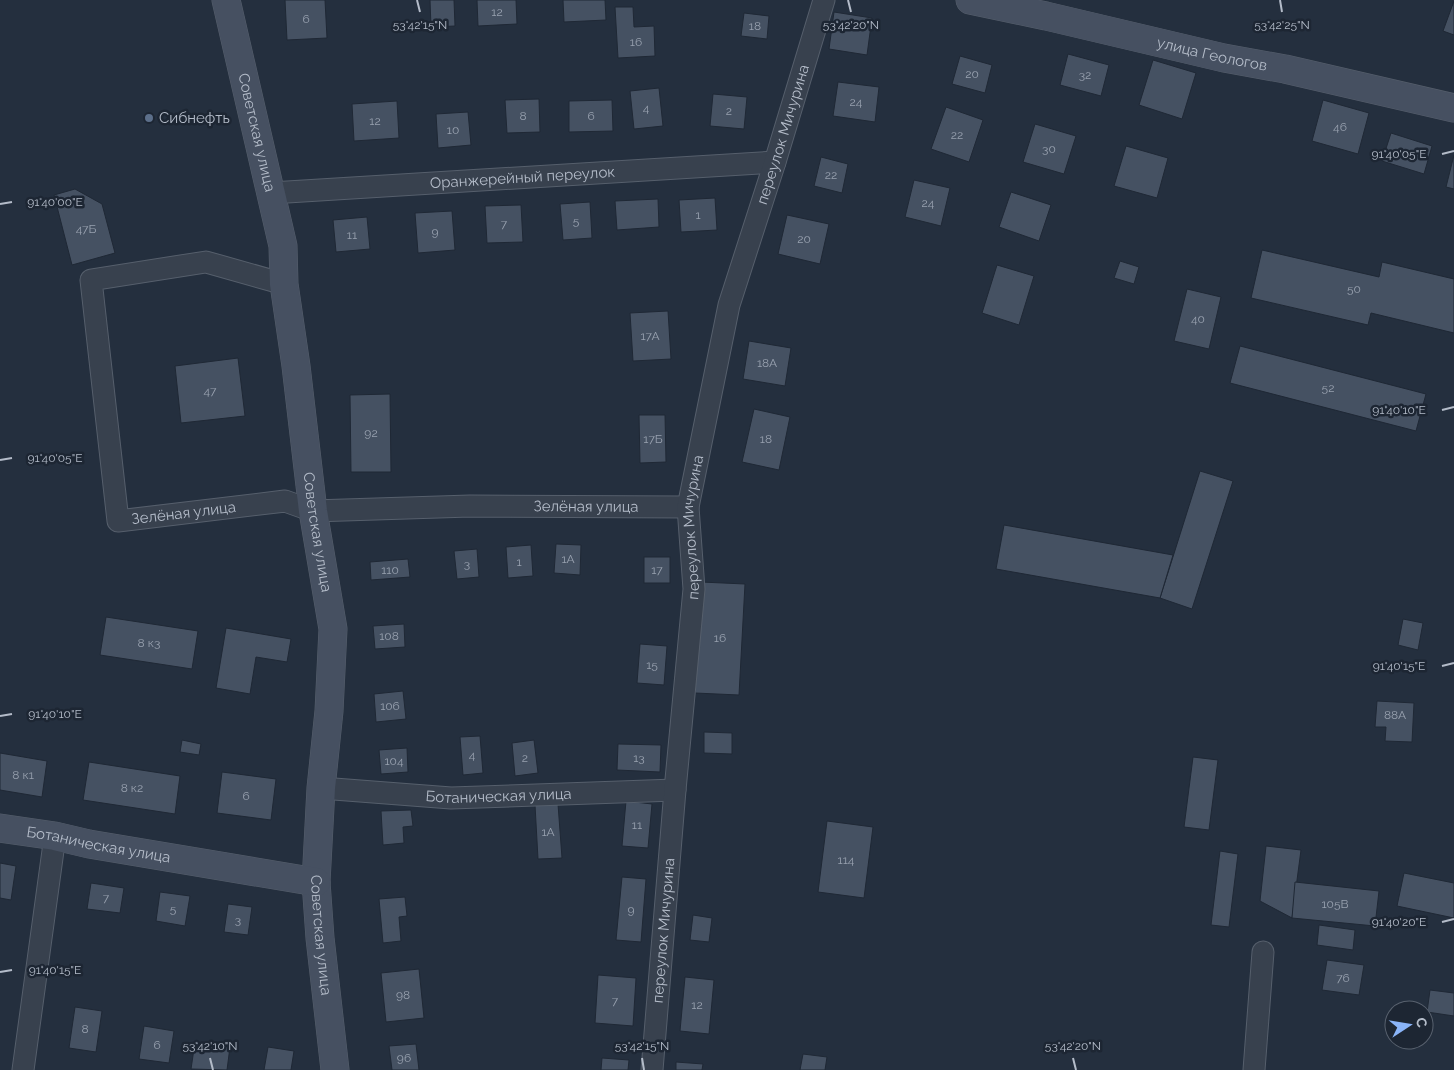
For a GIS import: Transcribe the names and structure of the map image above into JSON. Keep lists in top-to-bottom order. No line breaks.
{"streets":{"street":["улица Геологов","Советская улица","переулок Мичурина","Оранжерейный переулок","Зелёная улица","Ботаническая улица"]},"crossings":[["Советская улица","Оранжерейный переулок"],["Советская улица","Зелёная улица"],["Советская улица","Ботаническая улица"],["переулок Мичурина","Оранжерейный переулок"],["переулок Мичурина","Зелёная улица"],["переулок Мичурина","Ботаническая улица"]],"places":["Сибнефть"],"house_numbers":["12","6","18","16","20","32","24","4","2","8","6","12","46","10","22","30","22","24","1","5","7","47Б","9","11","20","50","40","17А","18А","52","47","92","17Б","18","1А","1","3","110","17","108","16","8 к3","15","106","88А","4","2","13","104","8 к1","8 к2","6","11","1А","114","7","105В","5","9","3","76","98","7","12","8","6","96"],"north":"right","coordinates":["53°42'15\"N","53°42'20\"N","53°42'25\"N","91°40'05\"E","91°40'00\"E","91°40'10\"E","91°40'15\"E","91°40'20\"E","53°42'10\"N"]}
